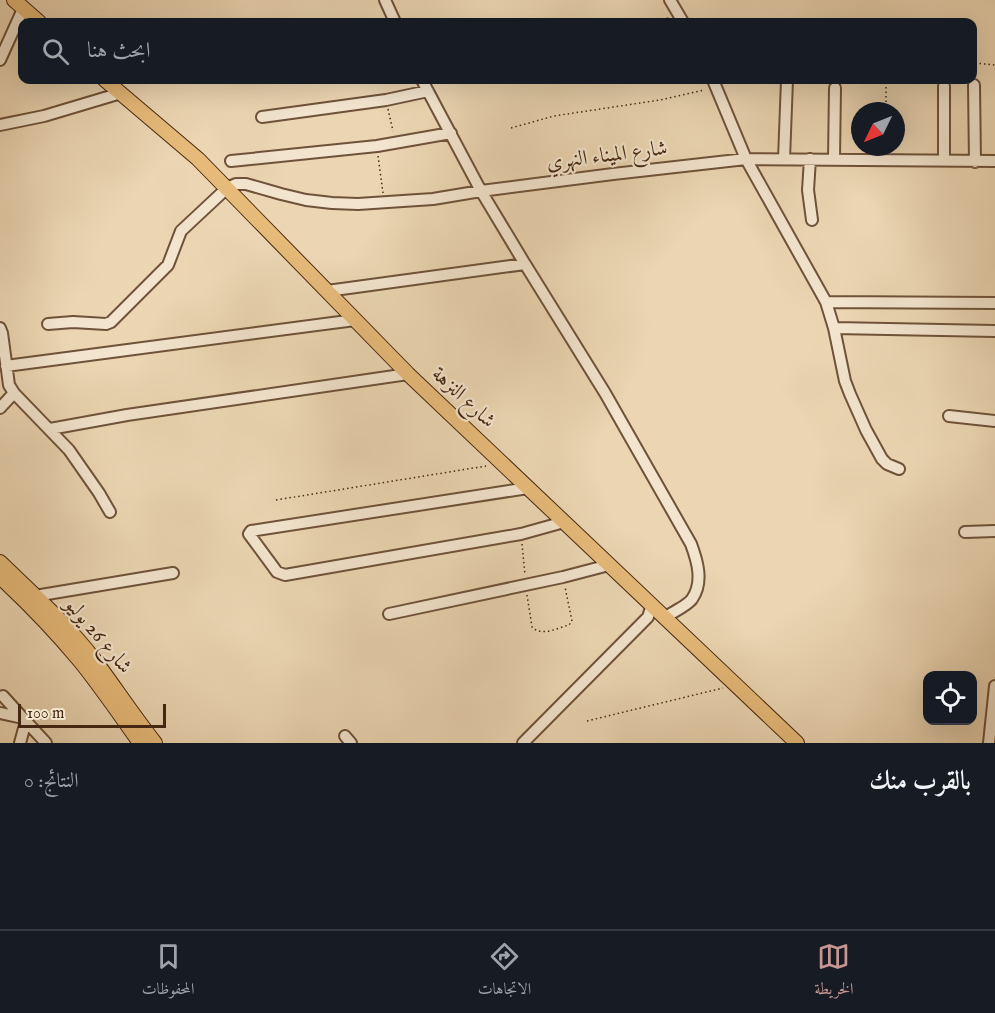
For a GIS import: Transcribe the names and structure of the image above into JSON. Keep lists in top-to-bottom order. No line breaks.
{"streets":{"main road":["شارع النزهة","شارع 26 يوليو"],"street":["شارع الميناء النهري"]},"crossings":[["شارع الميناء النهري","شارع النزهة"]],"scale_bar":"100 m","north":"bottom left","page":{"search":"ابحث هنا","scale":"100 m","heading":["بالقرب منك","النتائج: 0"],"nav":["الخريطة","الاتجاهات","المحفوظات"]}}
